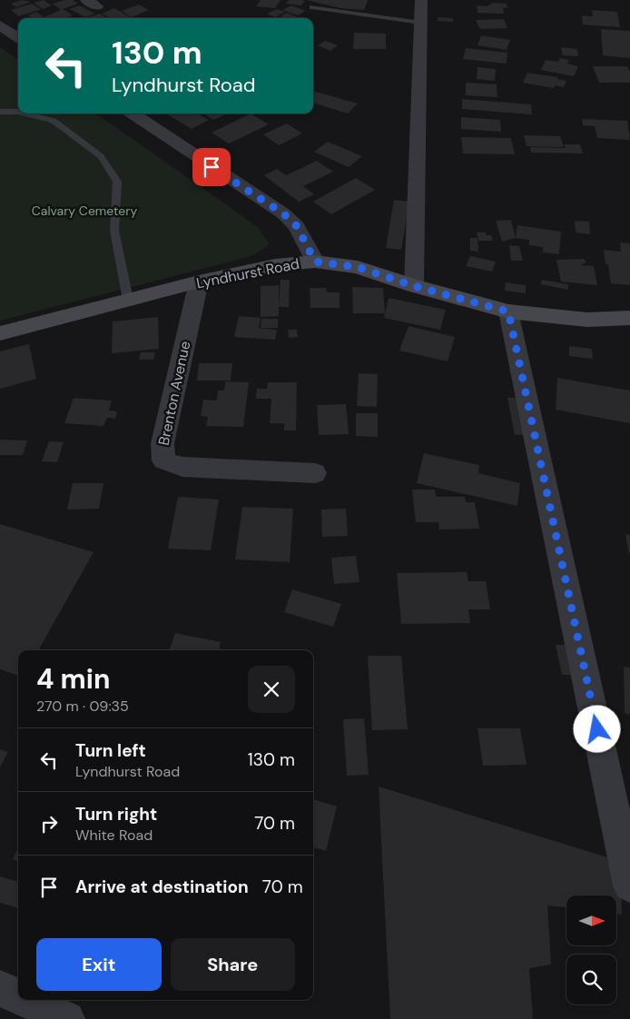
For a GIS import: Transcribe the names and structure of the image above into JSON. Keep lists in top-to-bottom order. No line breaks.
{"streets":{"street":["Lyndhurst Road","Brenton Avenue"]},"crossings":[["Lyndhurst Road","Brenton Avenue"]],"parks":["Calvary Cemetery"],"north":"right","page":{"turn":["130 m","Lyndhurst Road"],"heading":["4 min","270 m · 09:35"],"list":[{"name":"Turn left","note":"Lyndhurst Road","value":"130 m"},{"name":"Turn right","note":"White Road","value":"70 m"},{"name":"Arrive at destination","value":"70 m"}],"buttons":["Exit","Share"]}}
